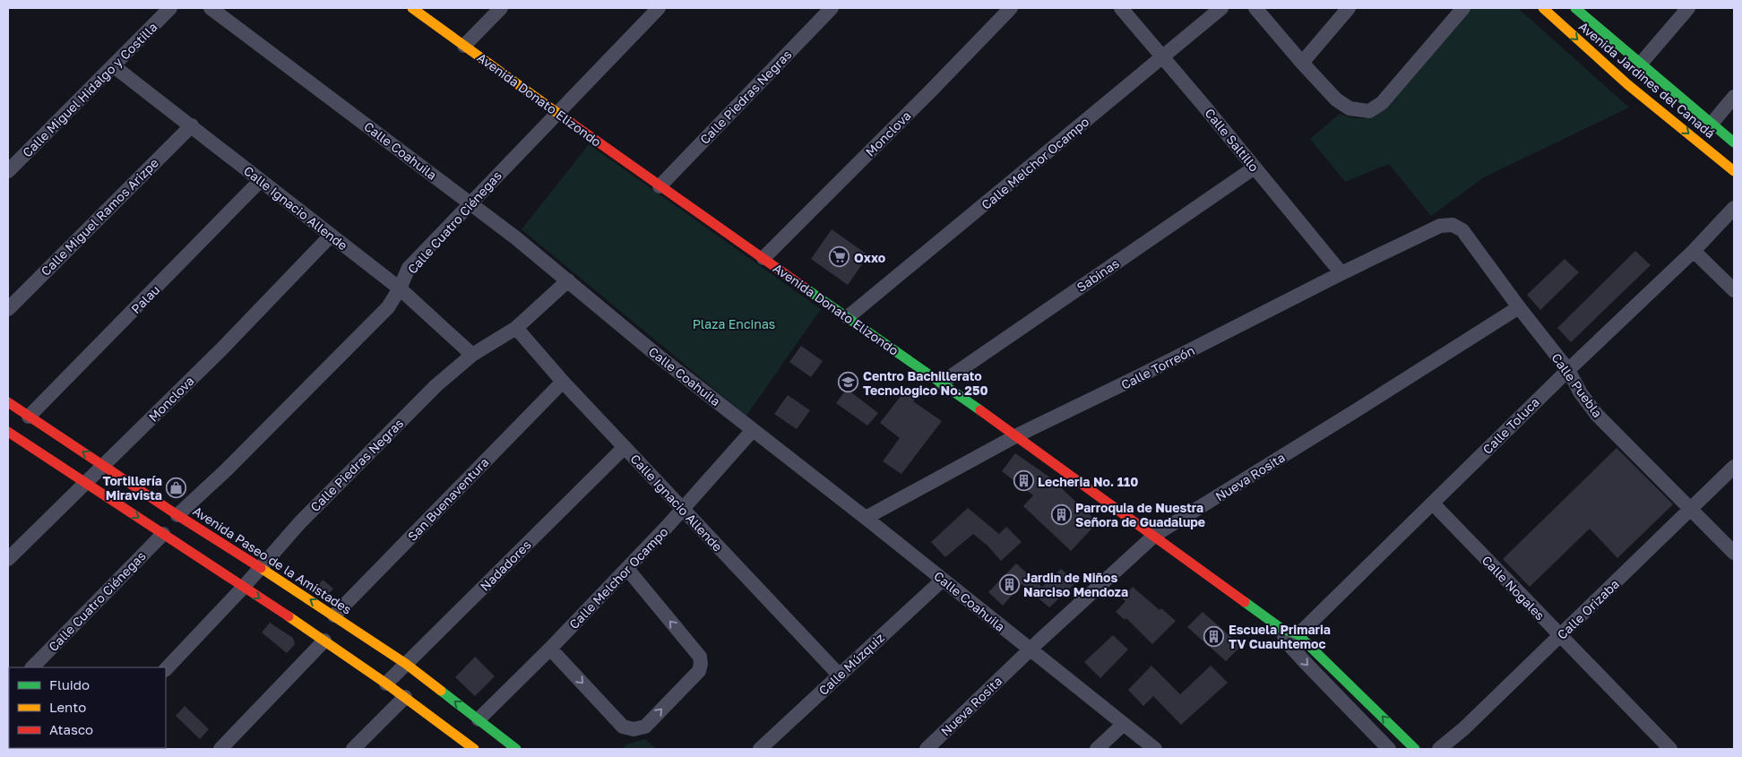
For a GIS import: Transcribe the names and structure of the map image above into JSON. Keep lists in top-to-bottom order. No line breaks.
{"streets":{"street":["Avenida Jardines del Canadá","Calle Miguel Hidalgo y Costilla","Calle Piedras Negras","Avenida Donato Elizondo","Monclova","Calle Saltillo","Calle Coahuila","Calle Melchor Ocampo","Calle Ignacio Allende","Calle Miguel Ramos Arizpe","Calle Cuatro Ciénegas","Sabinas","Palau","Calle Torreón","Calle Puebla","Calle Toluca","Nueva Rosita","San Buenaventura","Avenida Paseo de la Amistades","Nadadores","Calle Nogales","Calle Orizaba","Calle Múzquiz"]},"crossings":[["Calle Miguel Hidalgo y Costilla","Calle Ignacio Allende"],["Calle Piedras Negras","Avenida Donato Elizondo"],["Calle Piedras Negras","Calle Coahuila"],["Calle Piedras Negras","Calle Ignacio Allende"],["Calle Piedras Negras","Avenida Paseo de la Amistades"],["Avenida Donato Elizondo","Monclova"],["Avenida Donato Elizondo","Calle Melchor Ocampo"],["Avenida Donato Elizondo","Calle Cuatro Ciénegas"],["Avenida Donato Elizondo","Sabinas"],["Avenida Donato Elizondo","Calle Torreón"],["Avenida Donato Elizondo","Calle Toluca"],["Avenida Donato Elizondo","Nueva Rosita"],["Monclova","Calle Ignacio Allende"],["Monclova","Avenida Paseo de la Amistades"],["Calle Saltillo","Calle Melchor Ocampo"],["Calle Saltillo","Sabinas"],["Calle Saltillo","Calle Torreón"],["Calle Coahuila","Calle Melchor Ocampo"],["Calle Coahuila","Calle Cuatro Ciénegas"],["Calle Coahuila","Calle Torreón"],["Calle Coahuila","Nueva Rosita"],["Calle Coahuila","Calle Múzquiz"],["Calle Melchor Ocampo","Calle Ignacio Allende"],["Calle Melchor Ocampo","Avenida Paseo de la Amistades"],["Calle Ignacio Allende","Calle Miguel Ramos Arizpe"],["Calle Ignacio Allende","Calle Cuatro Ciénegas"],["Calle Ignacio Allende","Palau"],["Calle Ignacio Allende","San Buenaventura"],["Calle Ignacio Allende","Nadadores"],["Calle Ignacio Allende","Calle Múzquiz"],["Calle Cuatro Ciénegas","Avenida Paseo de la Amistades"],["Palau","Avenida Paseo de la Amistades"],["Calle Torreón","Calle Puebla"],["Calle Puebla","Calle Toluca"],["Calle Puebla","Nueva Rosita"],["Calle Puebla","Calle Orizaba"],["Calle Toluca","Calle Nogales"],["San Buenaventura","Avenida Paseo de la Amistades"],["Avenida Paseo de la Amistades","Nadadores"],["Calle Nogales","Calle Orizaba"]],"parks":["Plaza Encinas"],"places":{"supermarket":["Oxxo"],"school or university":["Centro Bachillerato Tecnologico No. 250"],"building":["Lecheria No. 110","Parroquia de Nuestra Señora de Guadalupe","Jardin de Niños Narciso Mendoza","Escuela Primaria TV Cuauhtemoc"],"shop":["Tortillería Miravista"]},"legend":["Fluido","Lento","Atasco"]}
